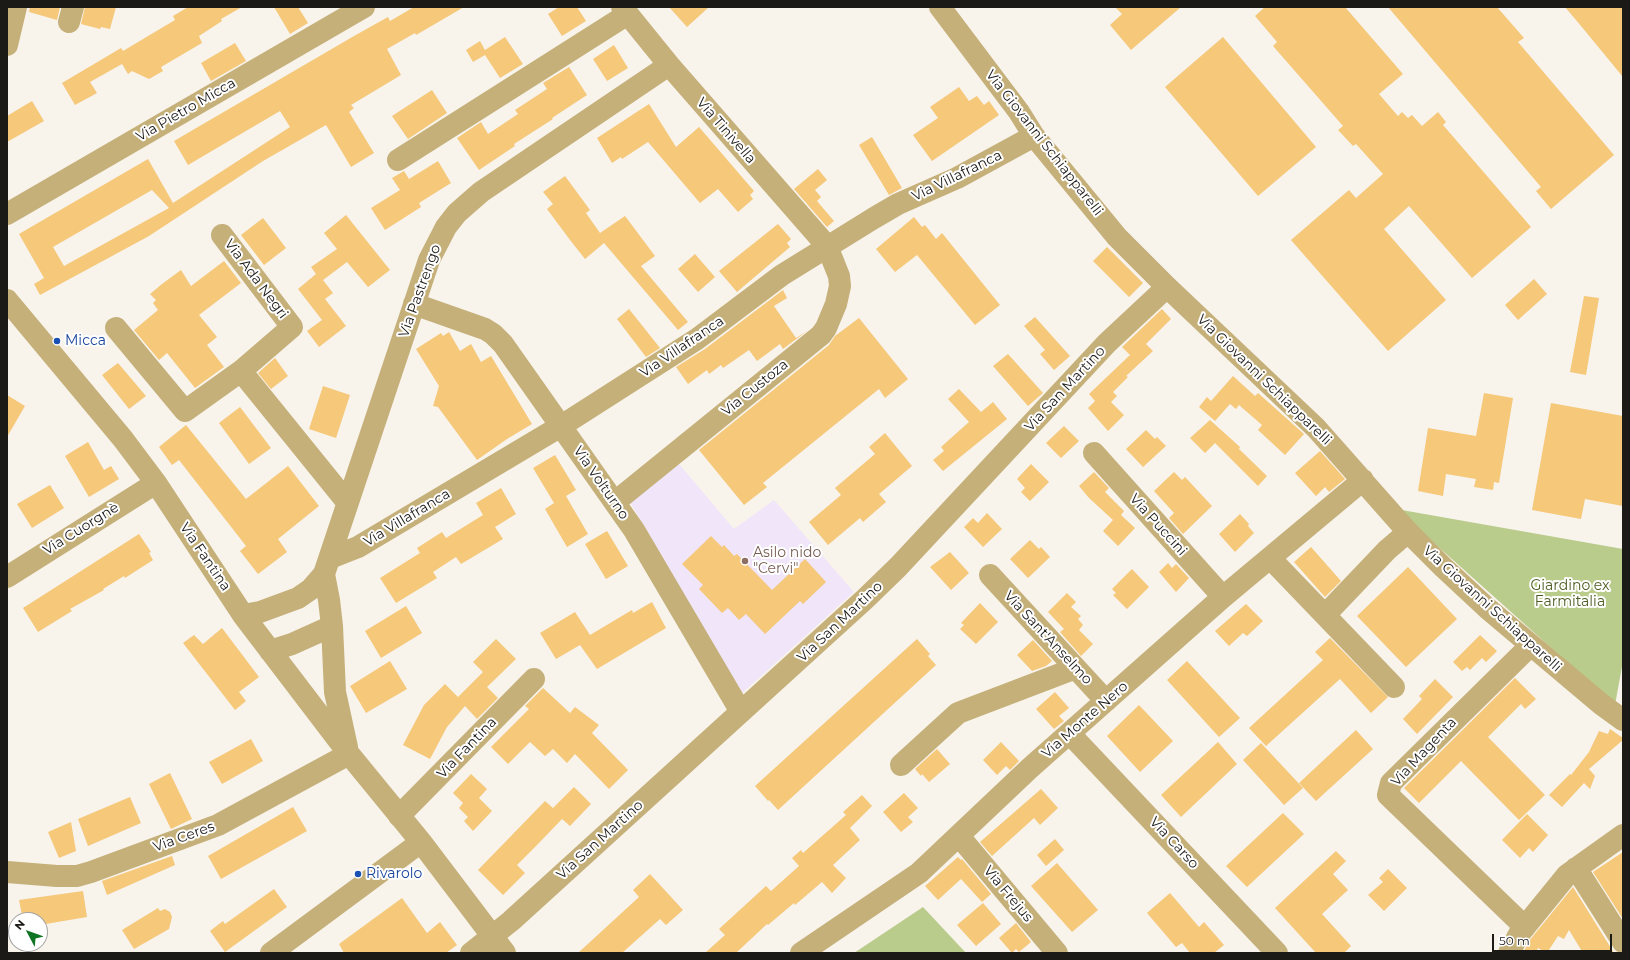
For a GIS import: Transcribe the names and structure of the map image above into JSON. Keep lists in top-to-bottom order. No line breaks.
{"streets":{"street":["Via Pietro Micca","Via Tinivella","Via Giovanni Schiapparelli","Via Villafranca","Via Ada Negri","Via Pastrengo","Via Custoza","Via San Martino","Via Volturno","Via Puccini","Via Cuorgnè","Via Fantina","Via Sant'Anselmo","Via Monte Nero","Via Magenta","Via Ceres","Via Carso","Via Frejus"]},"crossings":[["Via Tinivella","Via Villafranca"],["Via Tinivella","Via Pastrengo"],["Via Tinivella","Via Custoza"],["Via Giovanni Schiapparelli","Via Villafranca"],["Via Giovanni Schiapparelli","Via San Martino"],["Via Giovanni Schiapparelli","Via Monte Nero"],["Via Giovanni Schiapparelli","Via Magenta"],["Via Villafranca","Via Pastrengo"],["Via Villafranca","Via Custoza"],["Via Villafranca","Via Volturno"],["Via Pastrengo","Via Volturno"],["Via Pastrengo","Via Fantina"],["Via Pastrengo","Via Ceres"],["Via Custoza","Via Volturno"],["Via San Martino","Via Volturno"],["Via San Martino","Via Fantina"],["Via Puccini","Via Monte Nero"],["Via Cuorgnè","Via Fantina"],["Via Fantina","Via Ceres"],["Via Sant'Anselmo","Via Monte Nero"],["Via Monte Nero","Via Carso"],["Via Monte Nero","Via Frejus"]],"parks":["Giardino ex Farmitalia"],"places":["Micca","Asilo nido \"Cervi\"","Rivarolo"],"scale_bar":"50 m","north":"top left"}
